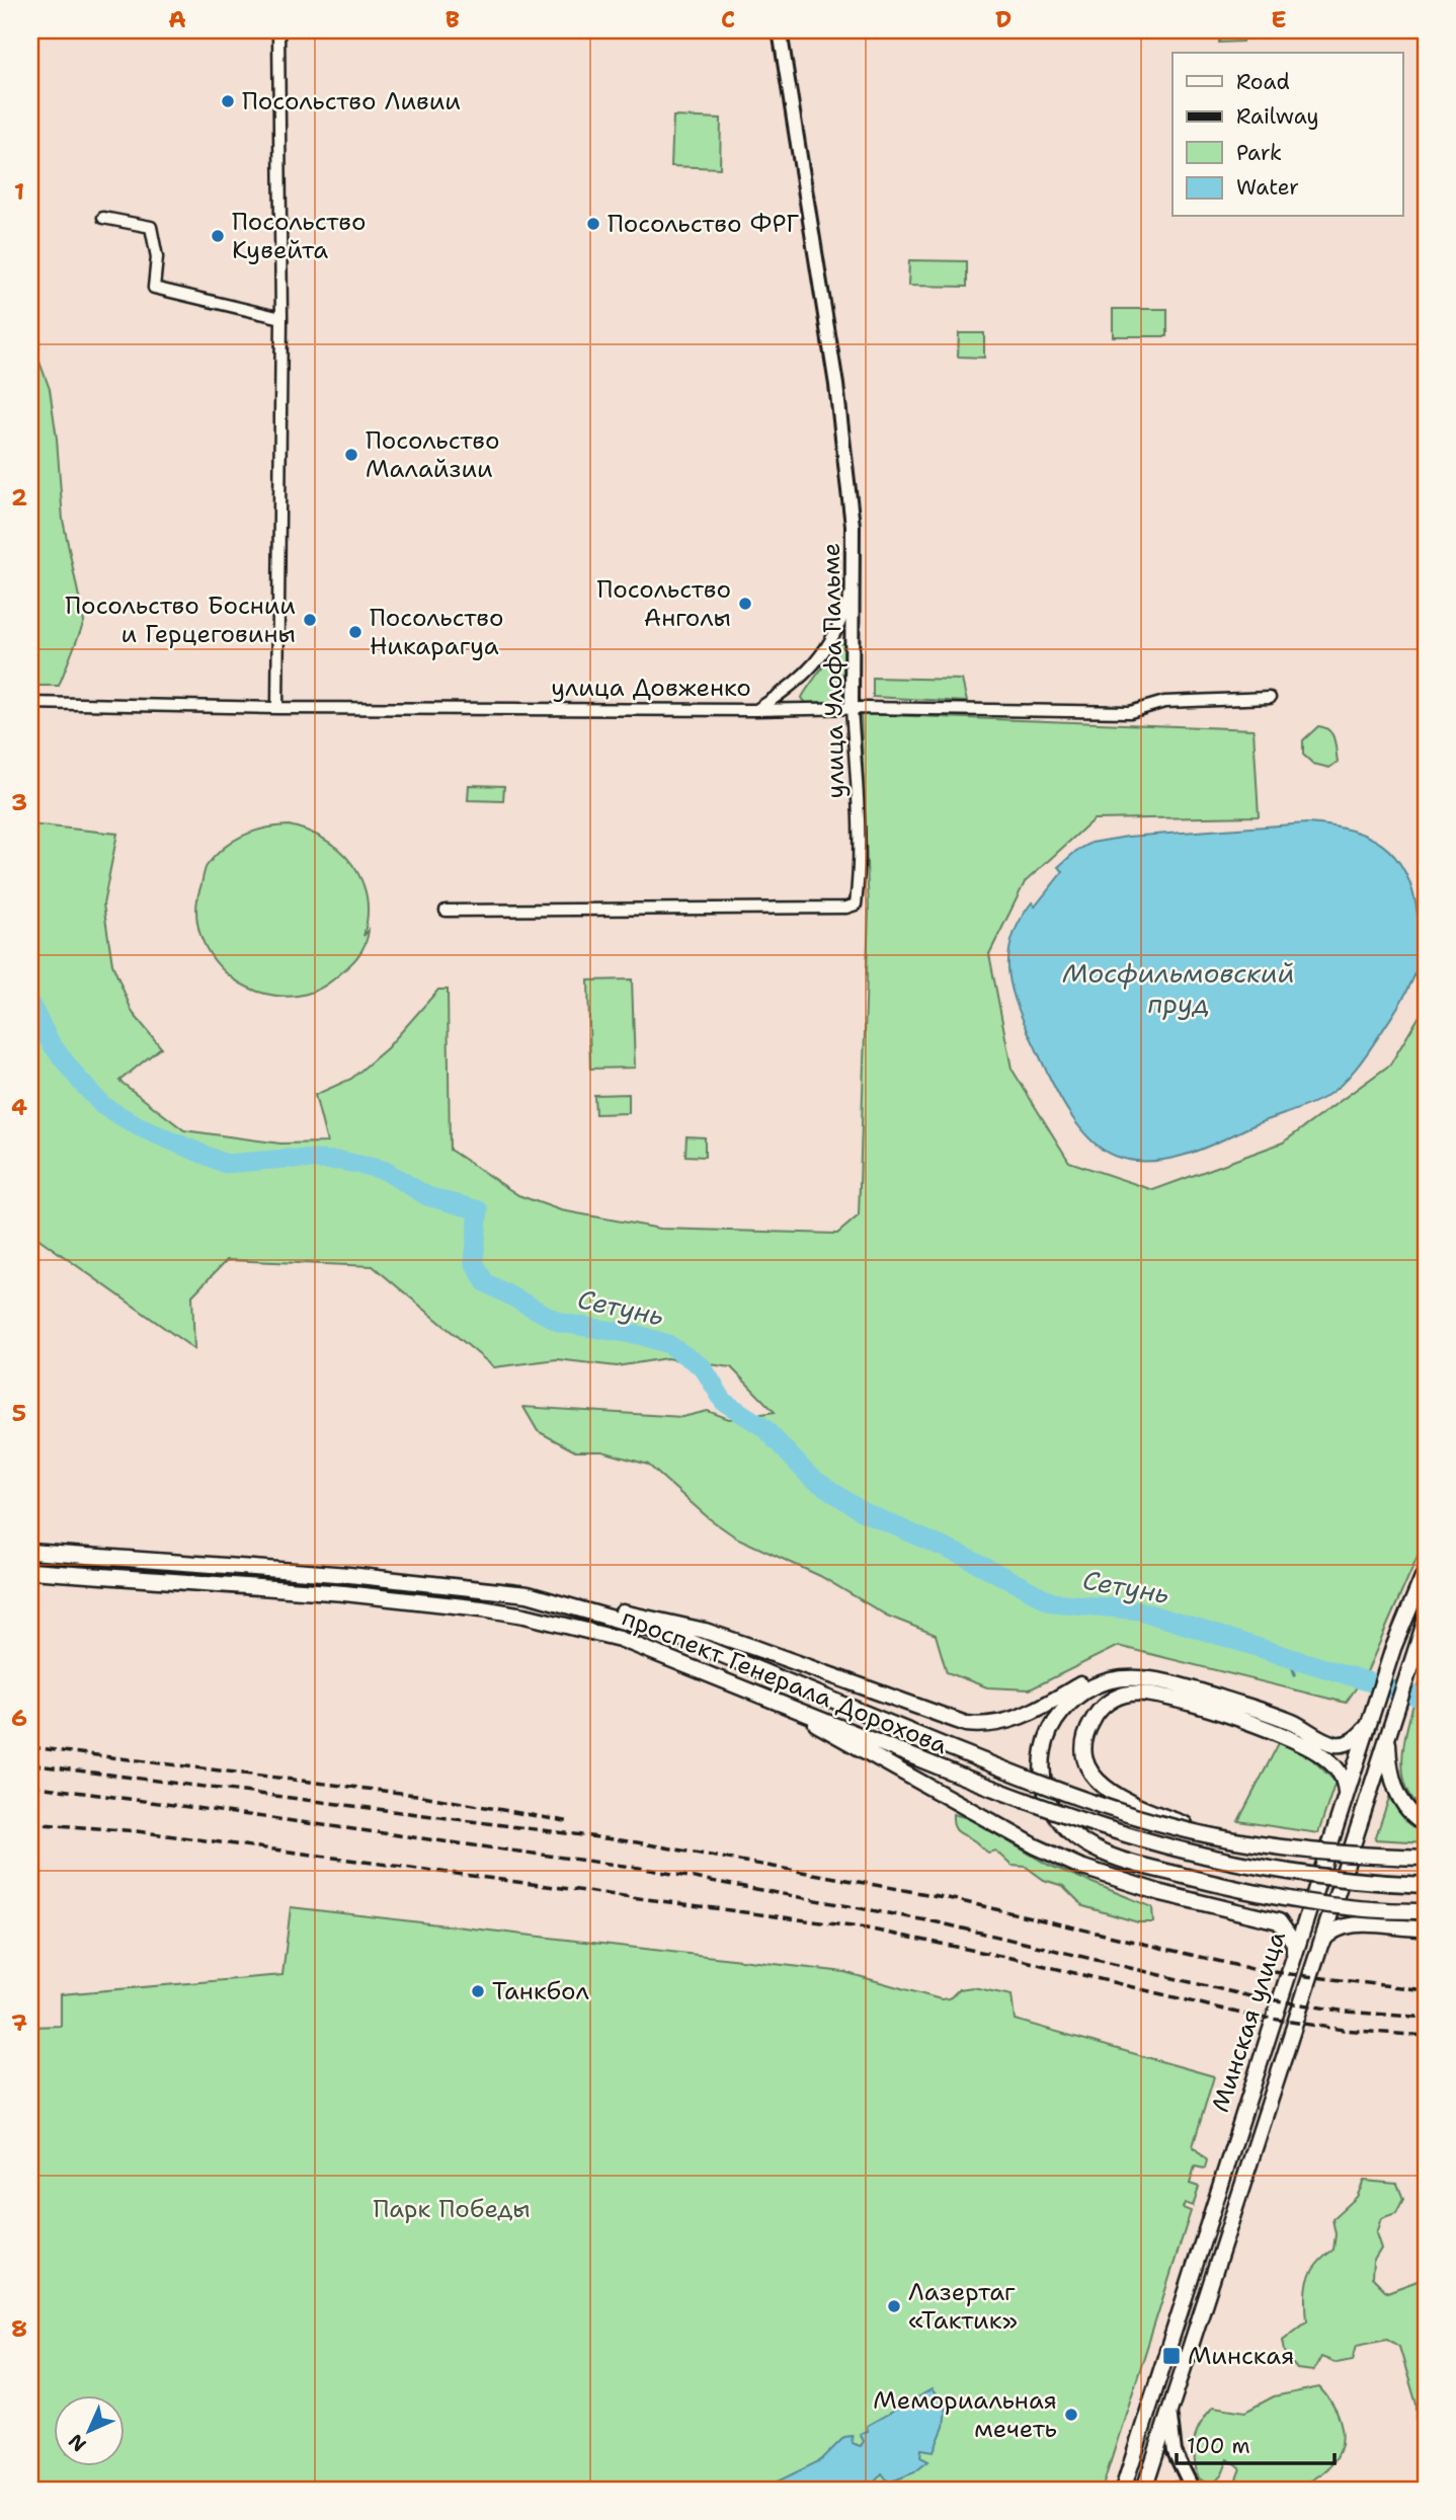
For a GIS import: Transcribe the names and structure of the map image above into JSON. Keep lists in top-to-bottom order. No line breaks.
{"streets":{"main road":["проспект Генерала Дорохова","Минская улица"],"street":["улица Улофа Пальме","улица Довженко"]},"crossings":[["улица Улофа Пальме","улица Довженко"]],"water":["Мосфильмовский пруд","Сетунь"],"parks":["Парк Победы"],"places":{"other":["Посольство Ливии","Посольство ФРГ","Посольство Кувейта","Посольство Малайзии","Посольство Анголы","Посольство Боснии и Герцеговины","Посольство Никарагуа","Танкбол","Лазертаг «Тактик»","Мемориальная мечеть"],"transit":["Минская"]},"legend":["Road","Railway","Park","Water"],"scale_bar":"100 m","north":"bottom left","grid":{"columns":["A","B","C","D","E"],"rows":["1","2","3","4","5","6","7","8"]}}
